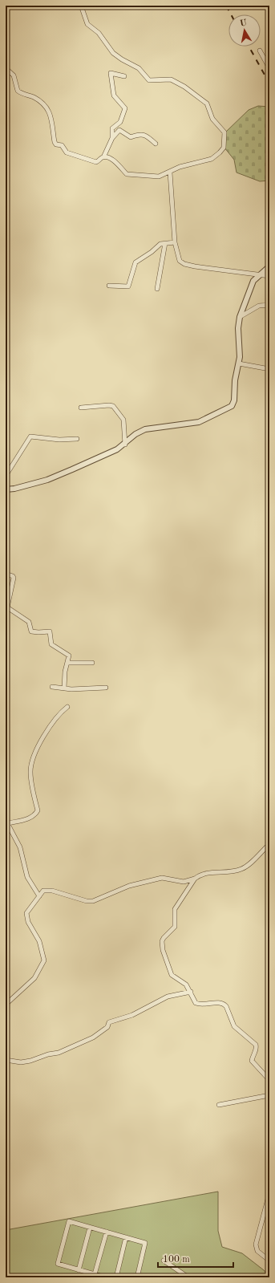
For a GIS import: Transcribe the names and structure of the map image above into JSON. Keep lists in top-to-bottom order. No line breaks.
{"scale_bar":"100 m","north":"top"}
